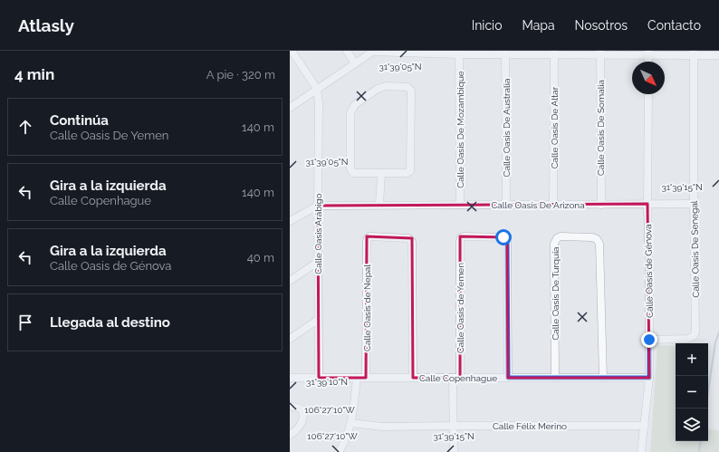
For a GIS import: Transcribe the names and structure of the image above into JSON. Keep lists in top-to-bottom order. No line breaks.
{"streets":{"street":["Calle Oasis De Australia","Calle Oasis De Altar","Calle Oasis De Somalia","Calle Oasis De Mozambique","Calle Oasis De Arizona","Calle Oasis Arábigo","Calle Oasis De Senegal","Calle Oasis de Génova","Calle Oasis De Turquía","Calle Oasis de Nepal","Calle Oasis de Yemen","Calle Copenhague","Calle Félix Merino"]},"crossings":[["Calle Oasis De Australia","Calle Oasis De Arizona"],["Calle Oasis De Altar","Calle Oasis De Arizona"],["Calle Oasis De Somalia","Calle Oasis De Arizona"],["Calle Oasis De Mozambique","Calle Oasis De Arizona"],["Calle Oasis De Arizona","Calle Oasis Arábigo"],["Calle Oasis De Arizona","Calle Oasis De Senegal"],["Calle Oasis De Arizona","Calle Oasis de Génova"],["Calle Oasis Arábigo","Calle Copenhague"],["Calle Oasis De Senegal","Calle Oasis de Génova"],["Calle Oasis de Génova","Calle Copenhague"],["Calle Oasis de Génova","Calle Félix Merino"],["Calle Oasis De Turquía","Calle Copenhague"],["Calle Oasis de Nepal","Calle Copenhague"],["Calle Oasis de Yemen","Calle Copenhague"],["Calle Oasis de Yemen","Calle Félix Merino"]],"north":"bottom right","page":{"header":"Atlasly","nav":["Inicio","Mapa","Nosotros","Contacto"],"heading":["4 min","A pie · 320 m"],"list":[["Continúa","Calle Oasis De Yemen","140 m"],["Gira a la izquierda","Calle Copenhague","140 m"],["Gira a la izquierda","Calle Oasis de Génova","40 m"],"Llegada al destino"],"map_buttons":["+","−"]},"coordinates":["31°39'05\"N","31°39'15\"N","31°39'10\"N","106°27'10\"W"]}
